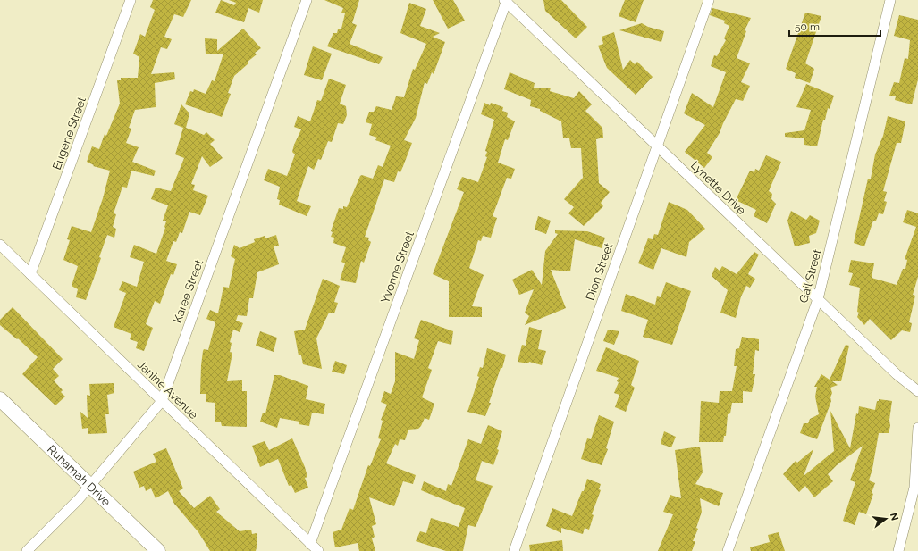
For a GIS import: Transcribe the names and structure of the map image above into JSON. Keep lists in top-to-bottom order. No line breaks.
{"streets":{"street":["Eugene Street","Lynette Drive","Yvonne Street","Dion Street","Gail Street","Karee Street","Janine Avenue","Ruhamah Drive"]},"crossings":[["Eugene Street","Janine Avenue"],["Lynette Drive","Yvonne Street"],["Lynette Drive","Dion Street"],["Lynette Drive","Gail Street"],["Yvonne Street","Janine Avenue"],["Karee Street","Janine Avenue"],["Karee Street","Ruhamah Drive"]],"scale_bar":"50 m","north":"right"}
